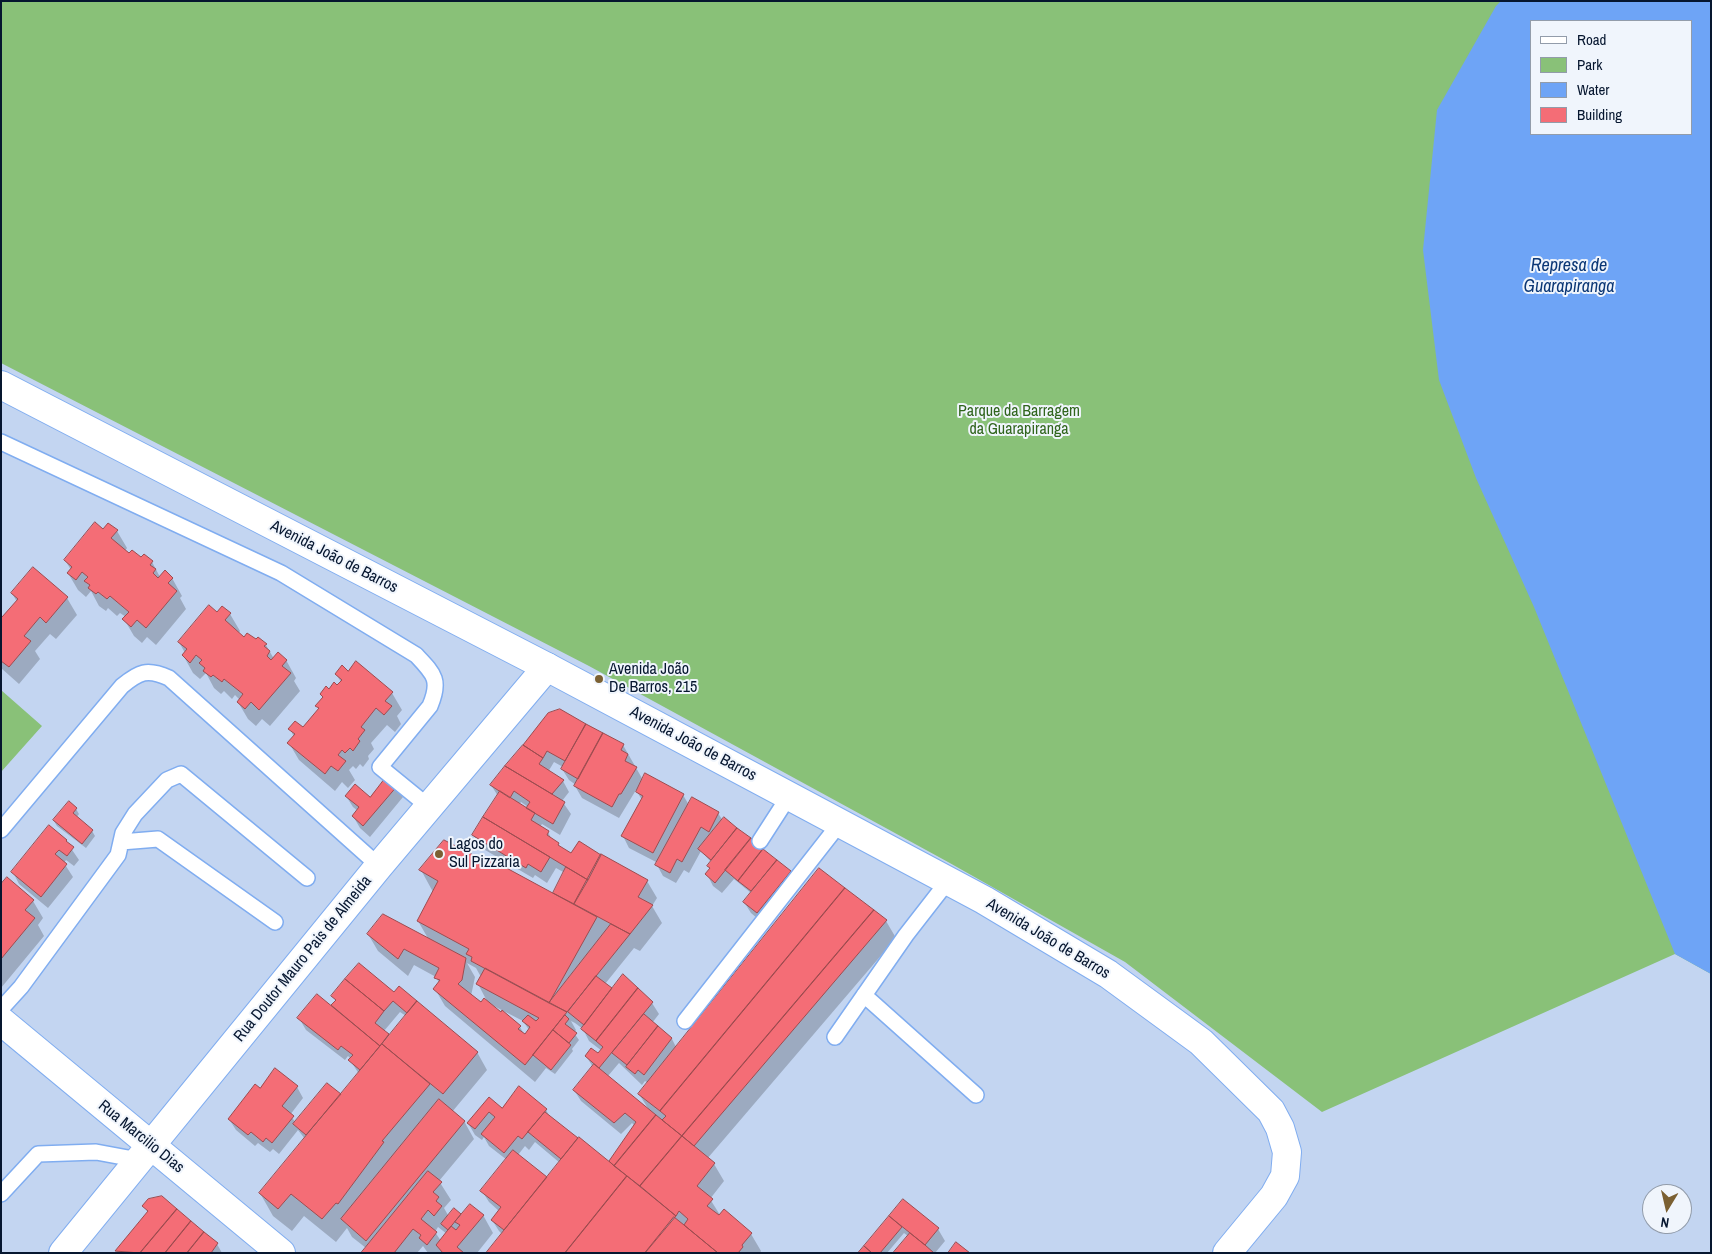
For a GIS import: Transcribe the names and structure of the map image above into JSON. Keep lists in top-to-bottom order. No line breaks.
{"streets":{"street":["Avenida João de Barros","Rua Doutor Mauro Pais de Almeida","Rua Marcilio Dias"]},"crossings":[["Avenida João de Barros","Rua Doutor Mauro Pais de Almeida"],["Rua Doutor Mauro Pais de Almeida","Rua Marcilio Dias"]],"water":["Represa de Guarapiranga"],"parks":["Parque da Barragem da Guarapiranga"],"places":["Avenida João De Barros, 215","Lagos do Sul Pizzaria"],"legend":["Road","Park","Water","Building"],"north":"bottom"}
